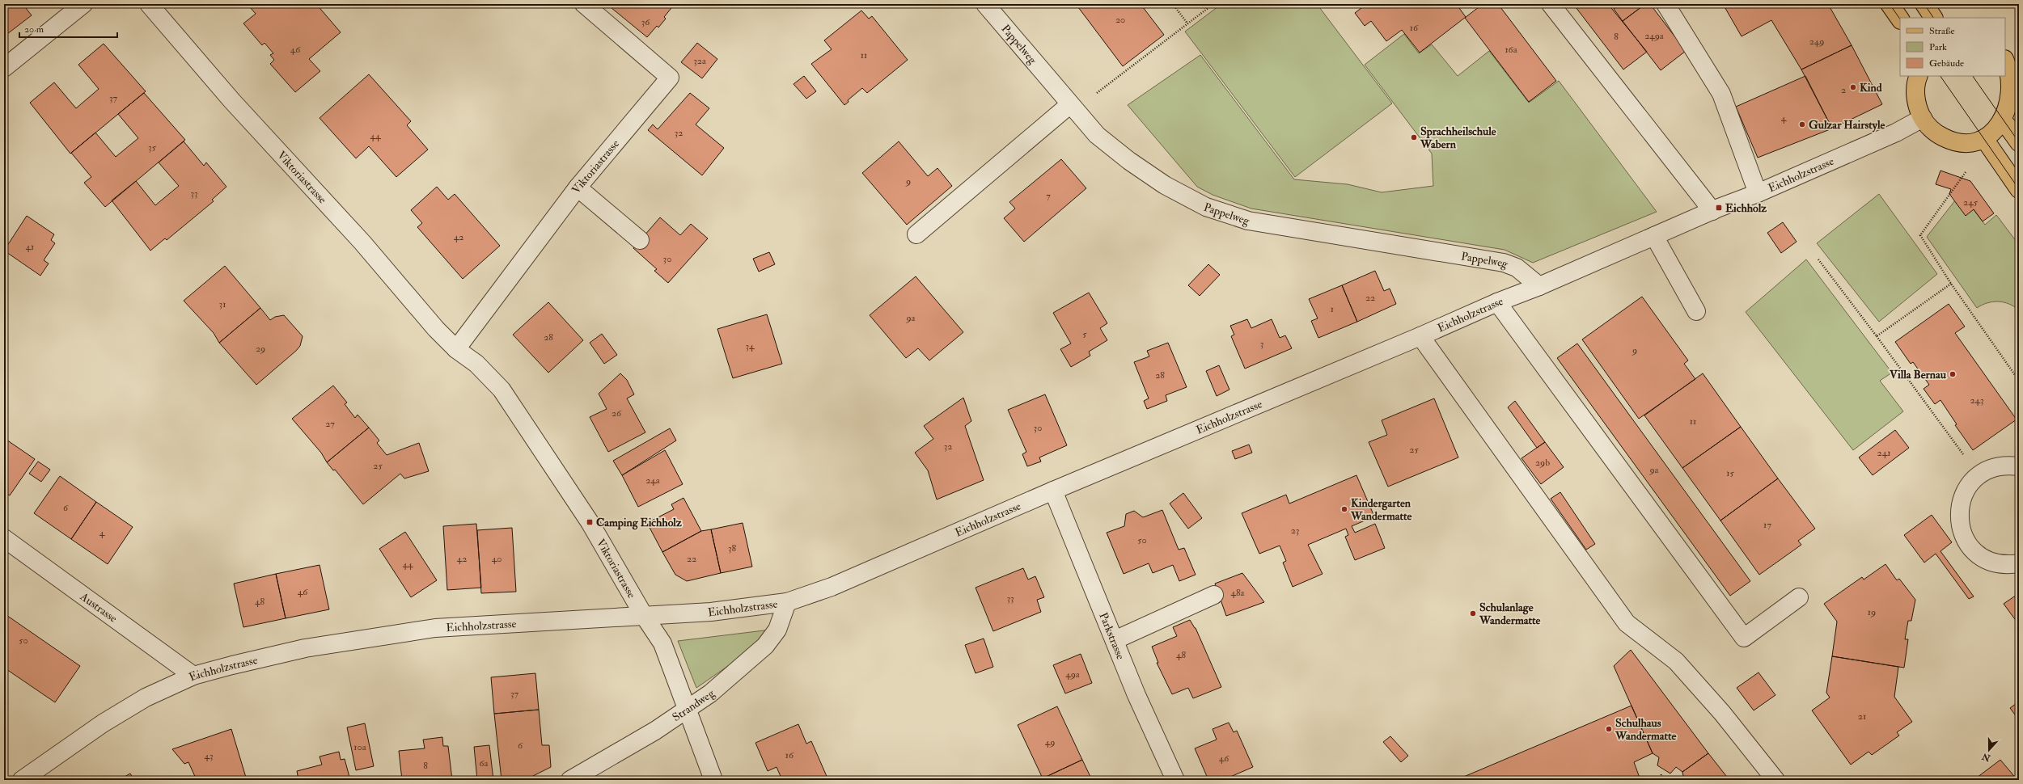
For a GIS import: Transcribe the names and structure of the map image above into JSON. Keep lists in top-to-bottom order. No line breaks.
{"streets":{"street":["Pappelweg","Viktoriastrasse","Eichholzstrasse","Austrasse","Parkstrasse","Strandweg"]},"crossings":[["Pappelweg","Eichholzstrasse"],["Viktoriastrasse","Eichholzstrasse"],["Viktoriastrasse","Strandweg"],["Eichholzstrasse","Austrasse"],["Eichholzstrasse","Parkstrasse"],["Eichholzstrasse","Strandweg"]],"places":{"other":["Kind","Gulzar Hairstyle","Sprachheilschule Wabern","Villa Bernau","Kindergarten Wandermatte","Schulanlage Wandermatte","Schulhaus Wandermatte"],"transit":["Eichholz","Camping Eichholz"]},"house_numbers":["20","36","16","249a","8","249","46","16a","11","32a","2","37","4","32","44","35","9","33","7","245","42","41","30","22","31","1","9a","5","28","3","34","29","9","28","243","26","11","27","30","32","25","241","29b","25","9a","15","24a","6","17","23","4","50","38","42","40","22","44","46","48a","33","48","19","50","48","49a","37","21","49","6","10a","16","43","46","6a","8"],"legend":["Straße","Park","Gebäude"],"scale_bar":"20 m","north":"bottom"}
